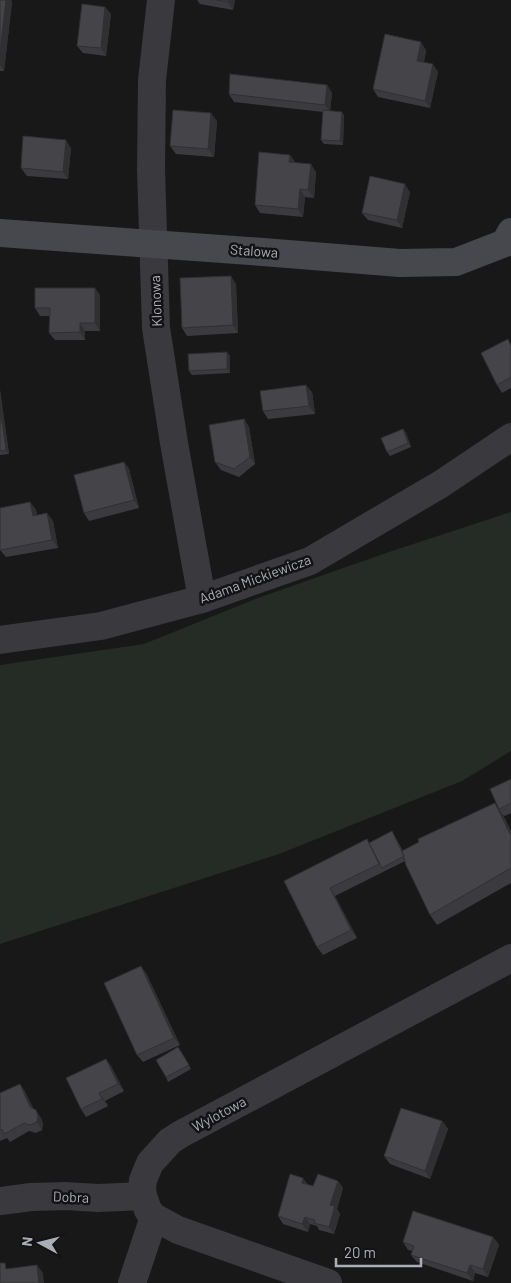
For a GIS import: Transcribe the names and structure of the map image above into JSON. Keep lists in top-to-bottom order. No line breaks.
{"streets":{"street":["Stalowa","Klonowa","Adama Mickiewicza","Wylotowa","Dobra"]},"crossings":[["Stalowa","Klonowa"],["Klonowa","Adama Mickiewicza"],["Wylotowa","Dobra"]],"scale_bar":"20 m","north":"left"}
